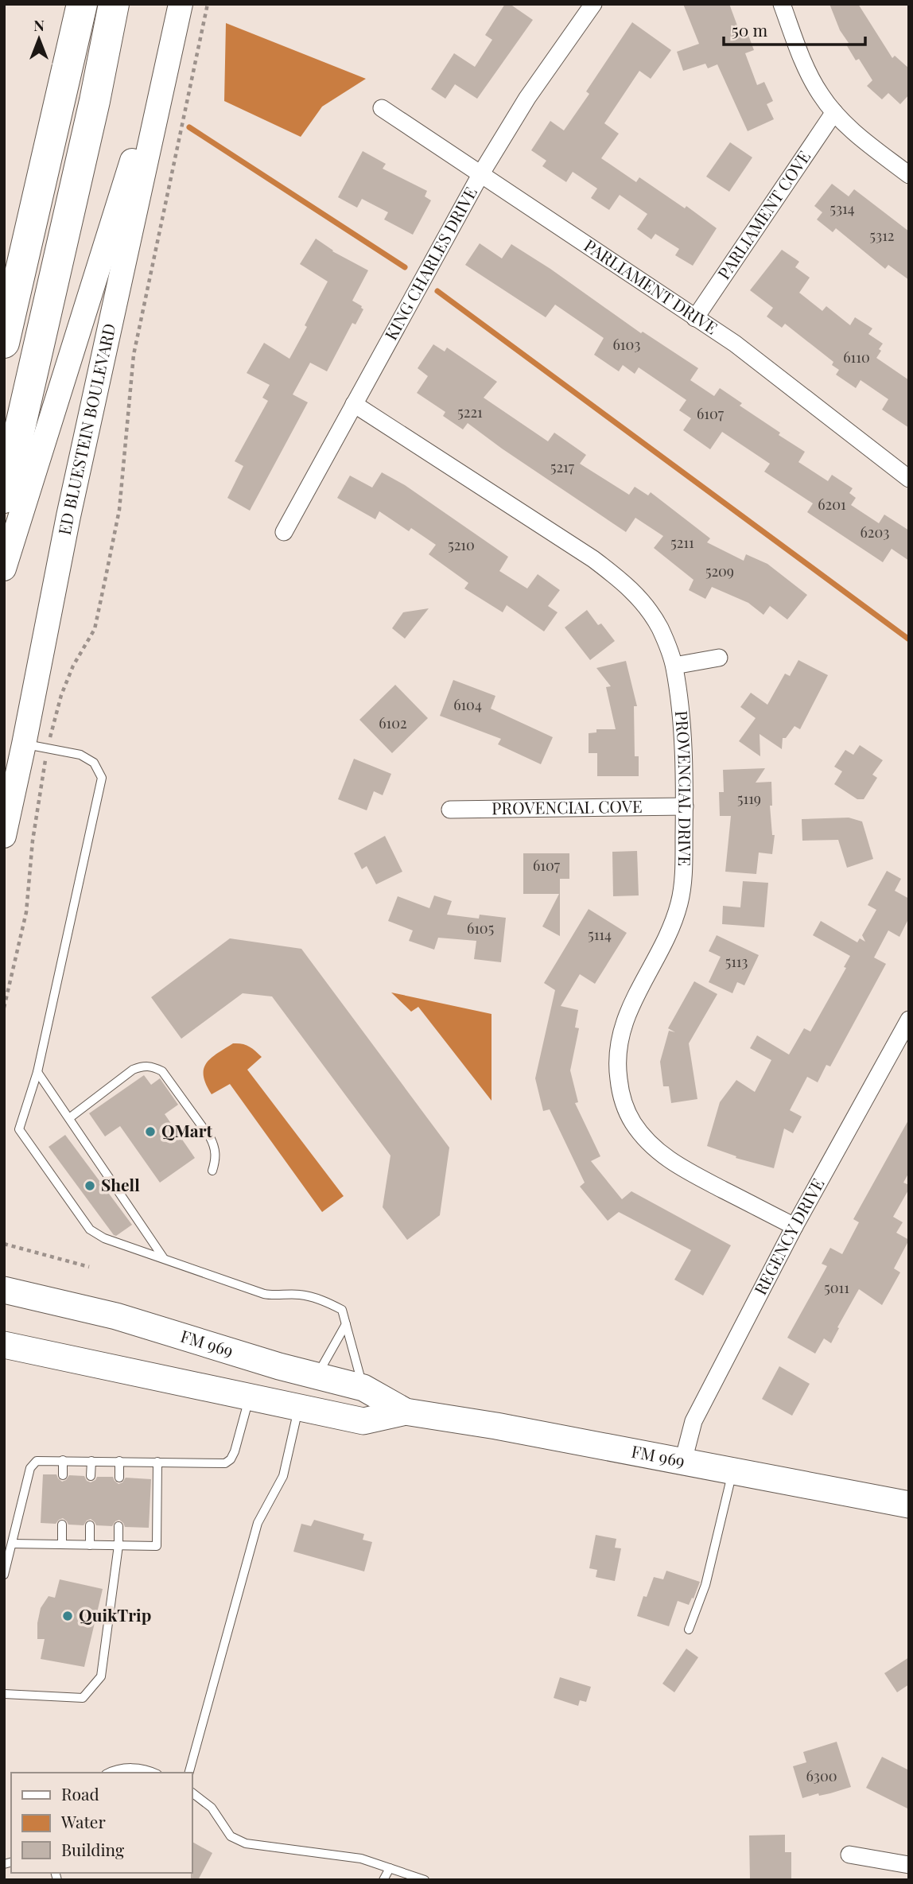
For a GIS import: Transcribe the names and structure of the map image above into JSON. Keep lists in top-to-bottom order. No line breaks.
{"streets":{"main road":["ED BLUESTEIN BOULEVARD","FM 969"],"street":["PARLIAMENT COVE","KING CHARLES DRIVE","PARLIAMENT DRIVE","PROVENCIAL DRIVE","PROVENCIAL COVE","REGENCY DRIVE"]},"crossings":[["PARLIAMENT COVE","PARLIAMENT DRIVE"],["KING CHARLES DRIVE","PARLIAMENT DRIVE"],["KING CHARLES DRIVE","PROVENCIAL DRIVE"],["PROVENCIAL DRIVE","PROVENCIAL COVE"],["PROVENCIAL DRIVE","REGENCY DRIVE"],["REGENCY DRIVE","FM 969"]],"places":["QMart","Shell","QuikTrip"],"house_numbers":["5314","5312","6103","6110","5221","6107","5217","6201","6203","5211","5210","5209","6104","6102","5119","6107","6105","5114","5113","5011","6300"],"legend":["Road","Water","Building"],"scale_bar":"50 m","north":"top"}
